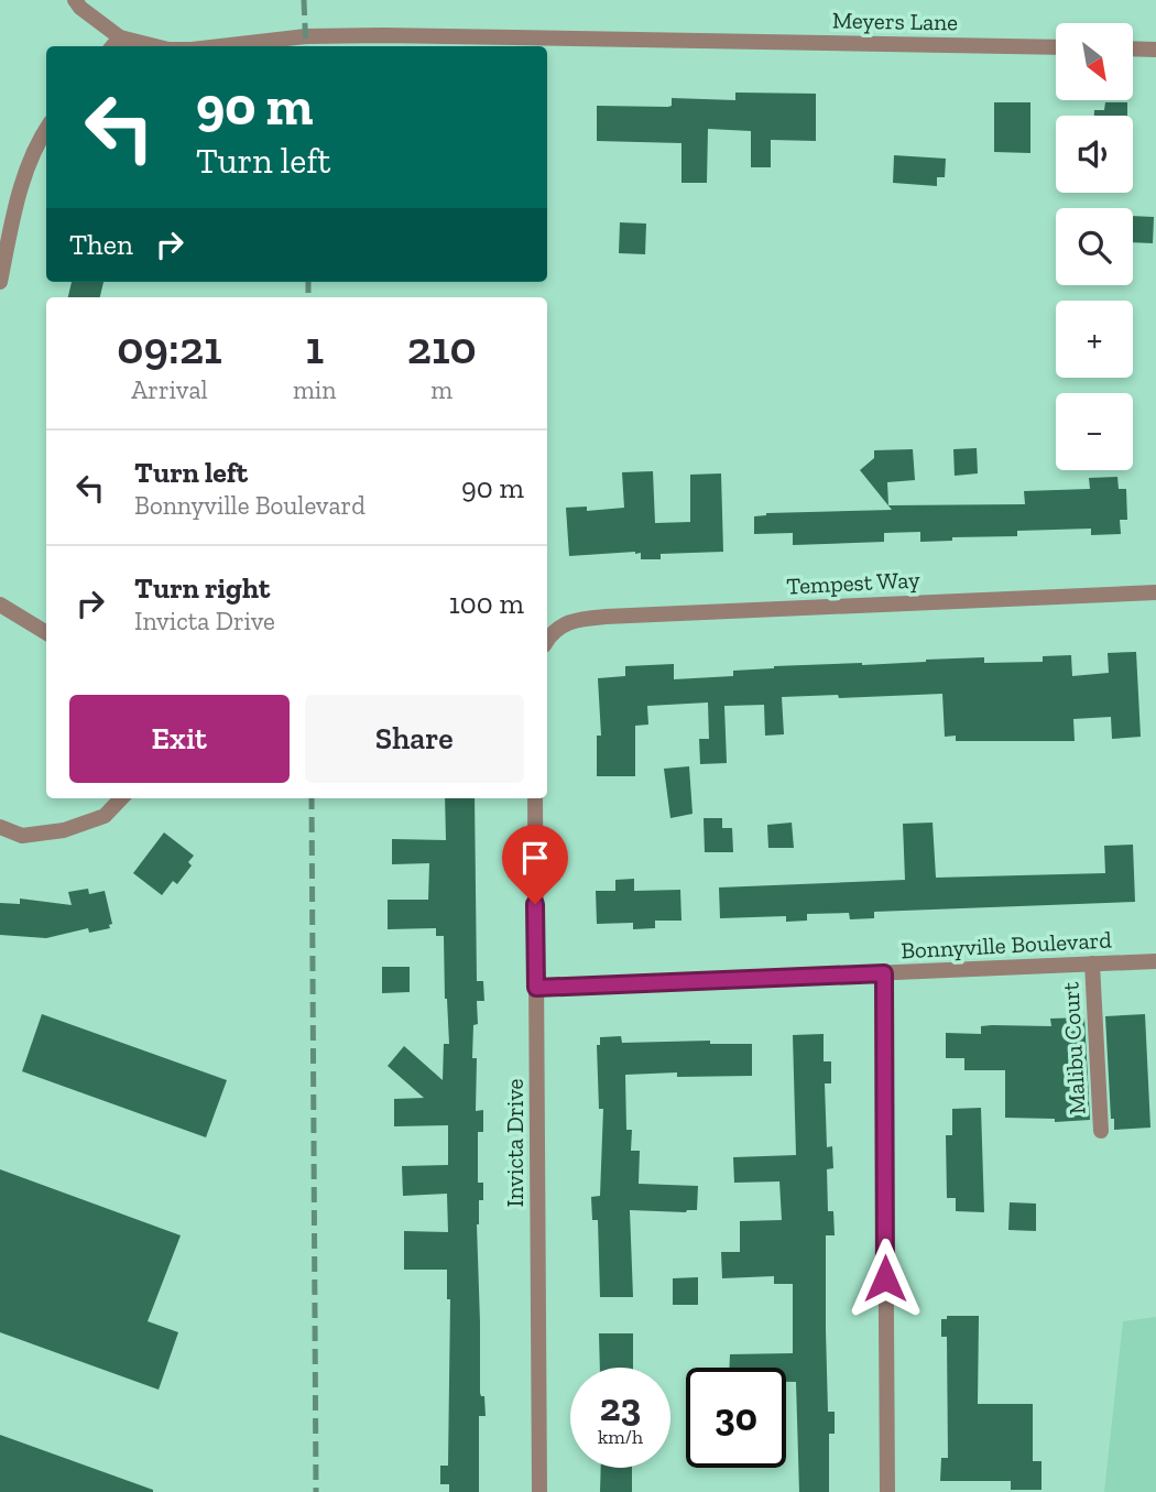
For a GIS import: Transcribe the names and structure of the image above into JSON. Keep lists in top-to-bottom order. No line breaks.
{"streets":{"street":["Meyers Lane","Tempest Way","Bonnyville Boulevard","Malibu Court","Invicta Drive"]},"crossings":[["Bonnyville Boulevard","Malibu Court"],["Bonnyville Boulevard","Invicta Drive"]],"north":"bottom right","page":{"map_buttons":["+","−"],"turn":["90 m","Turn left"],"then":"Then","eta":["09:21","Arrival","1","min","210","m"],"list":[{"name":"Turn left","note":"Bonnyville Boulevard","value":"90 m"},{"name":"Turn right","note":"Invicta Drive","value":"100 m"}],"buttons":["Exit","Share"],"speed":"23 km/h","limit":"30"}}
